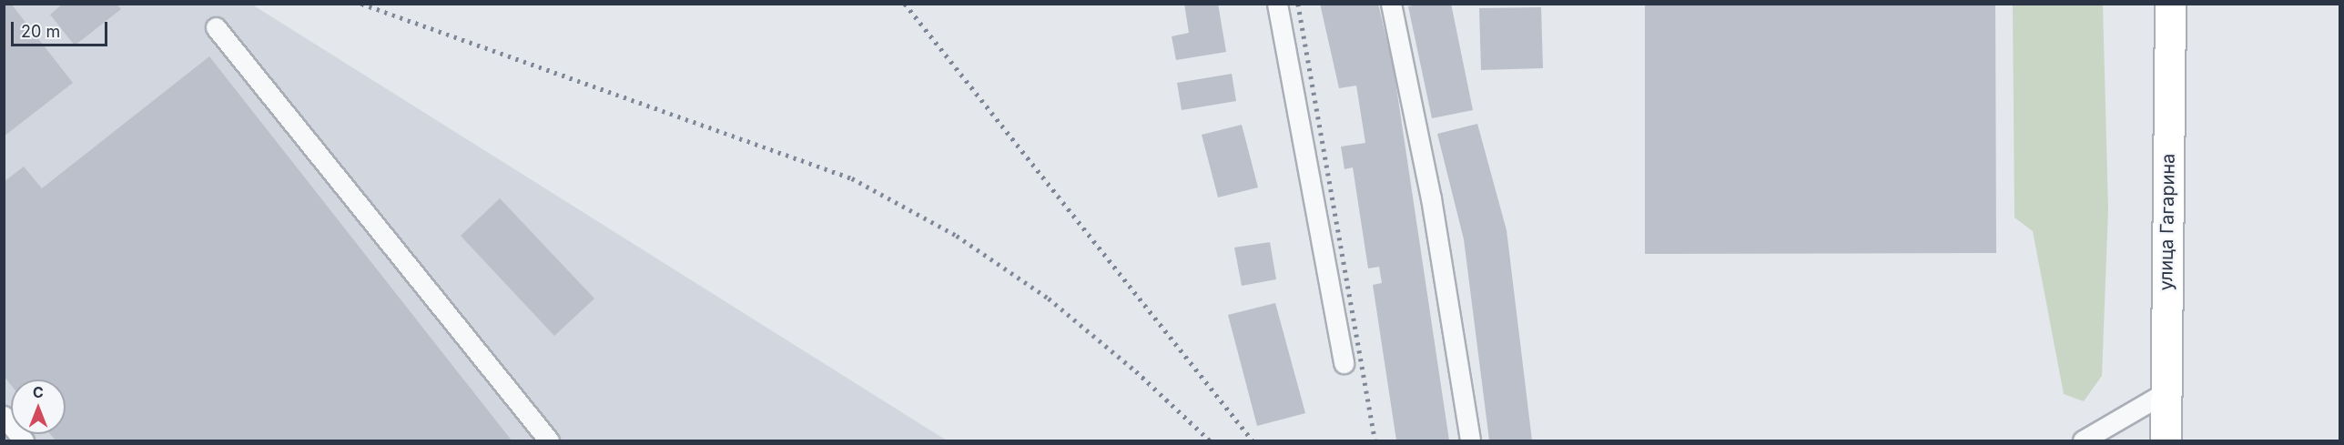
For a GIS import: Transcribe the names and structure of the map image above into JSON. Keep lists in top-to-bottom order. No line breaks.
{"streets":{"main road":["улица Гагарина"]},"scale_bar":"20 m","north":"top"}
